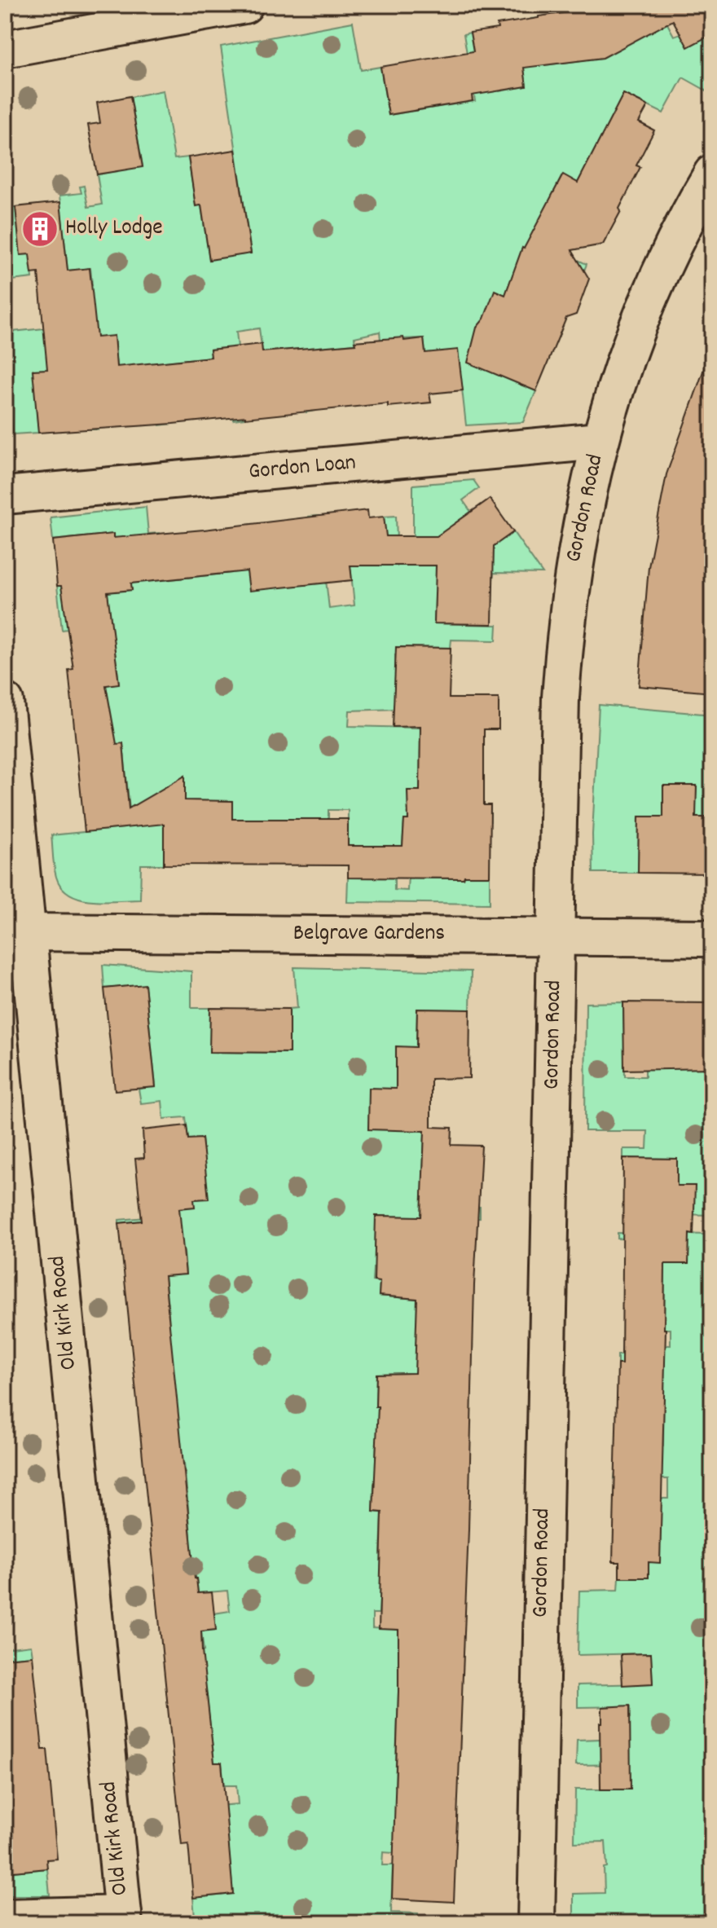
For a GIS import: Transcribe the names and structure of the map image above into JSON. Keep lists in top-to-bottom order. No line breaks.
{"streets":{"street":["Gordon Loan","Gordon Road","Belgrave Gardens","Old Kirk Road"]},"crossings":[["Gordon Loan","Gordon Road"],["Gordon Road","Belgrave Gardens"],["Belgrave Gardens","Old Kirk Road"]],"places":{"building":["Holly Lodge"]}}
